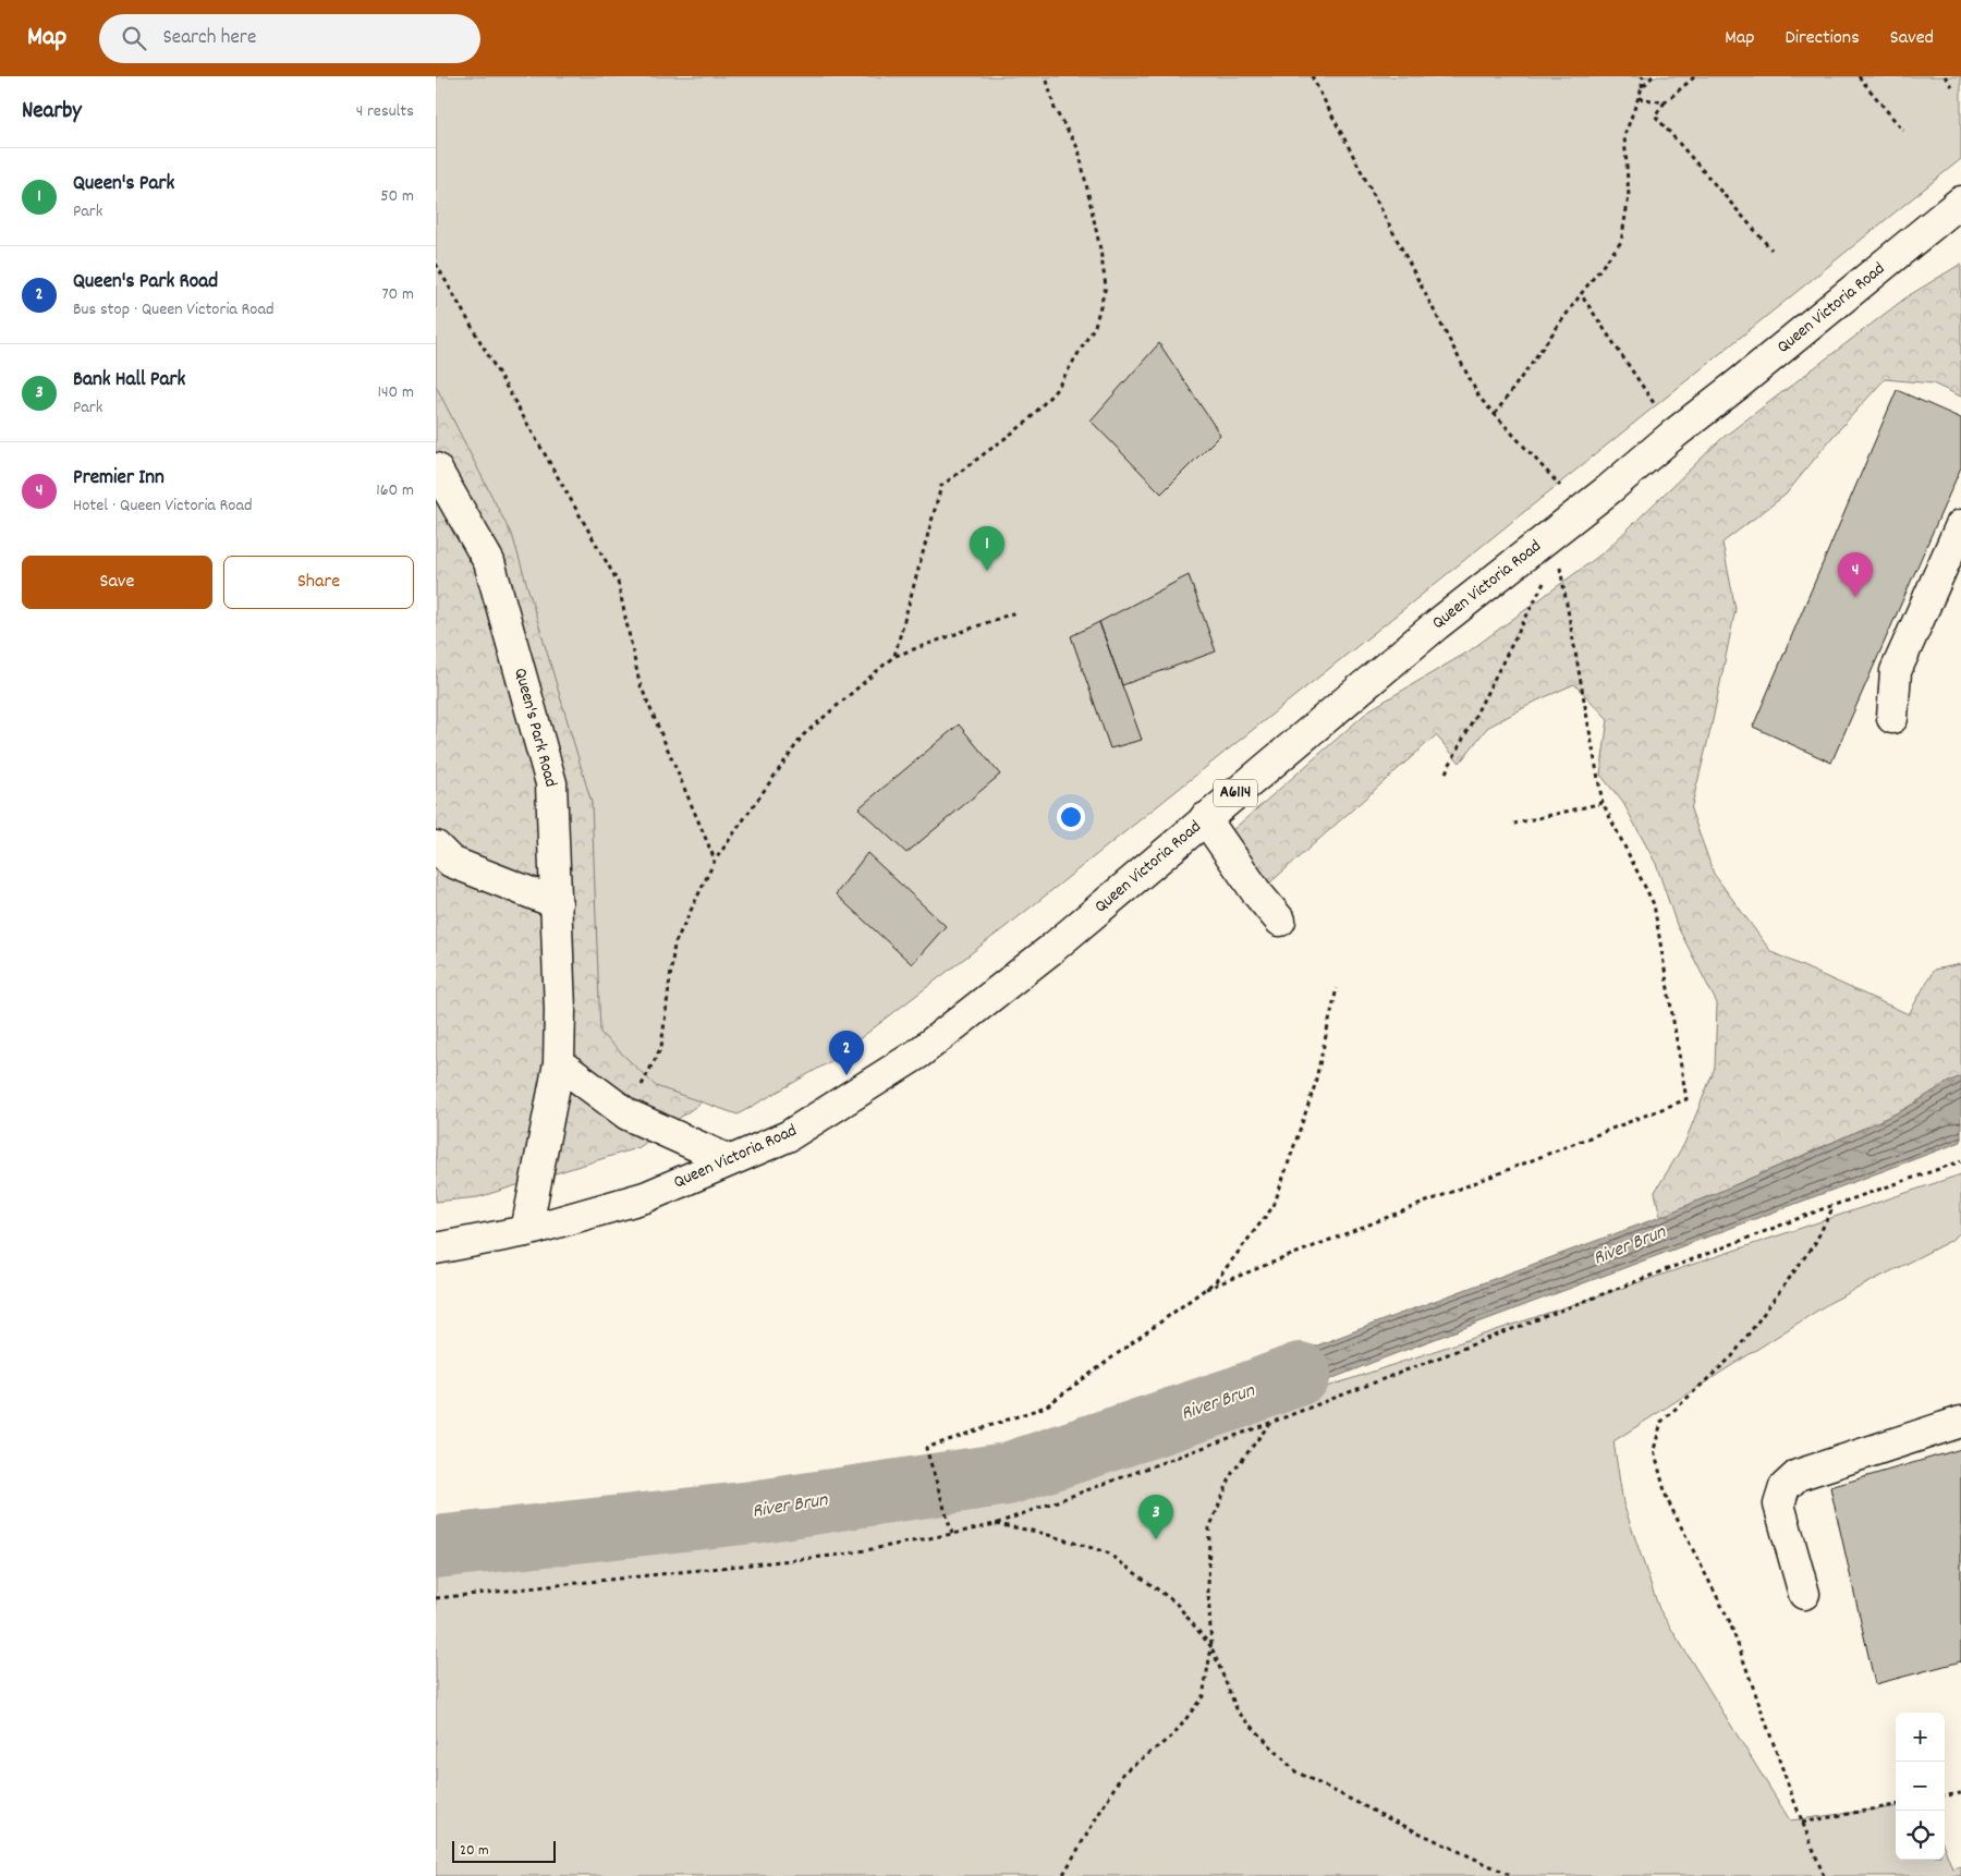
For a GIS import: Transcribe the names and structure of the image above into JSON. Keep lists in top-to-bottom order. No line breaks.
{"streets":{"main road":["Queen Victoria Road","Queen's Park Road","A6114"]},"crossings":[["Queen Victoria Road","Queen's Park Road"]],"water":["River Brun"],"scale_bar":"20 m","page":{"header":"Map","search":"Search here","nav":["Map","Directions","Saved"],"heading":["Nearby","4 results"],"list":[{"mark":"1","name":"Queen's Park","note":"Park","value":"50 m"},{"mark":"2","name":"Queen's Park Road","note":"Bus stop · Queen Victoria Road","value":"70 m"},{"mark":"3","name":"Bank Hall Park","note":"Park","value":"140 m"},{"mark":"4","name":"Premier Inn","note":"Hotel · Queen Victoria Road","value":"160 m"}],"pins":["1","4","2","3"],"buttons":["Save","Share"],"map_buttons":["+","−"],"scale":"20 m"}}
